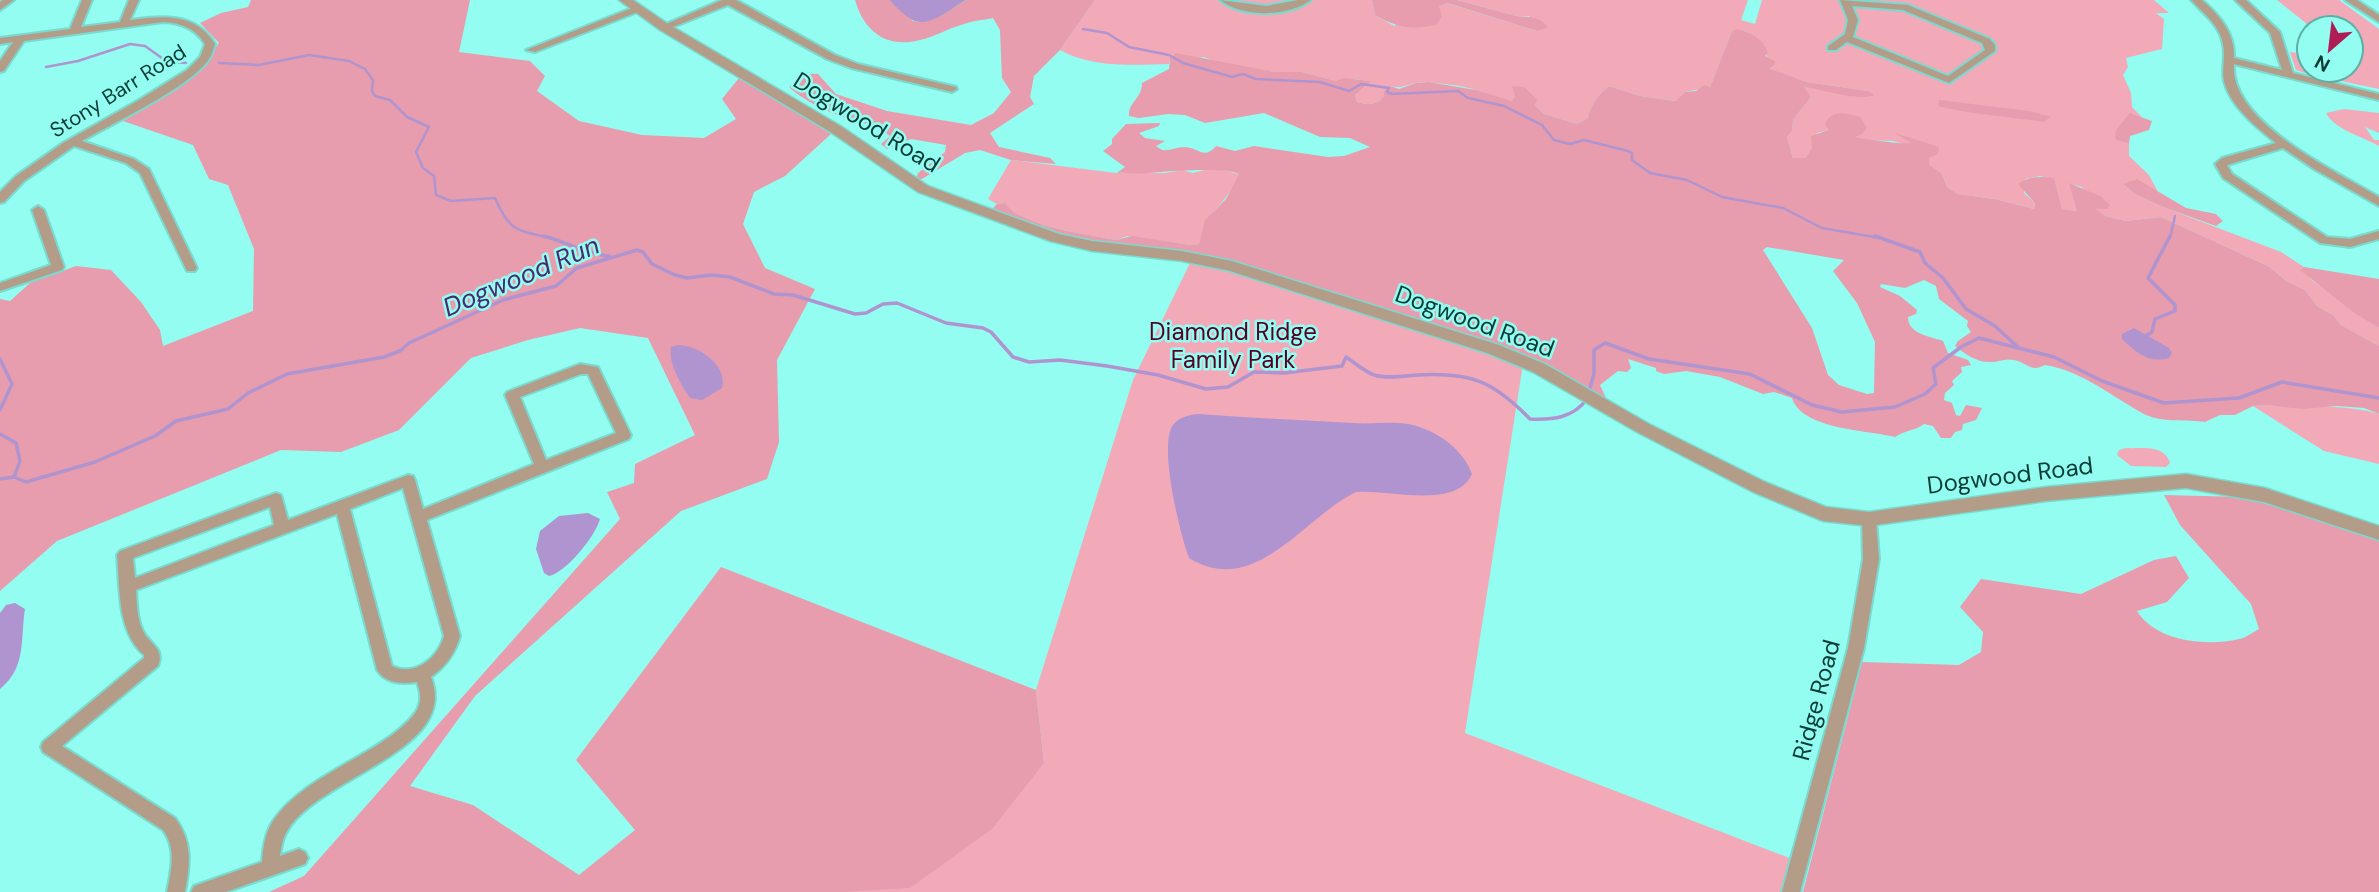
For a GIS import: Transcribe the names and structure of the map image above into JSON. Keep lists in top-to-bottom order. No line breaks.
{"streets":{"street":["Stony Barr Road","Dogwood Road","Ridge Road"]},"crossings":[["Dogwood Road","Ridge Road"]],"water":["Dogwood Run"],"parks":["Diamond Ridge Family Park"],"north":"bottom left"}
